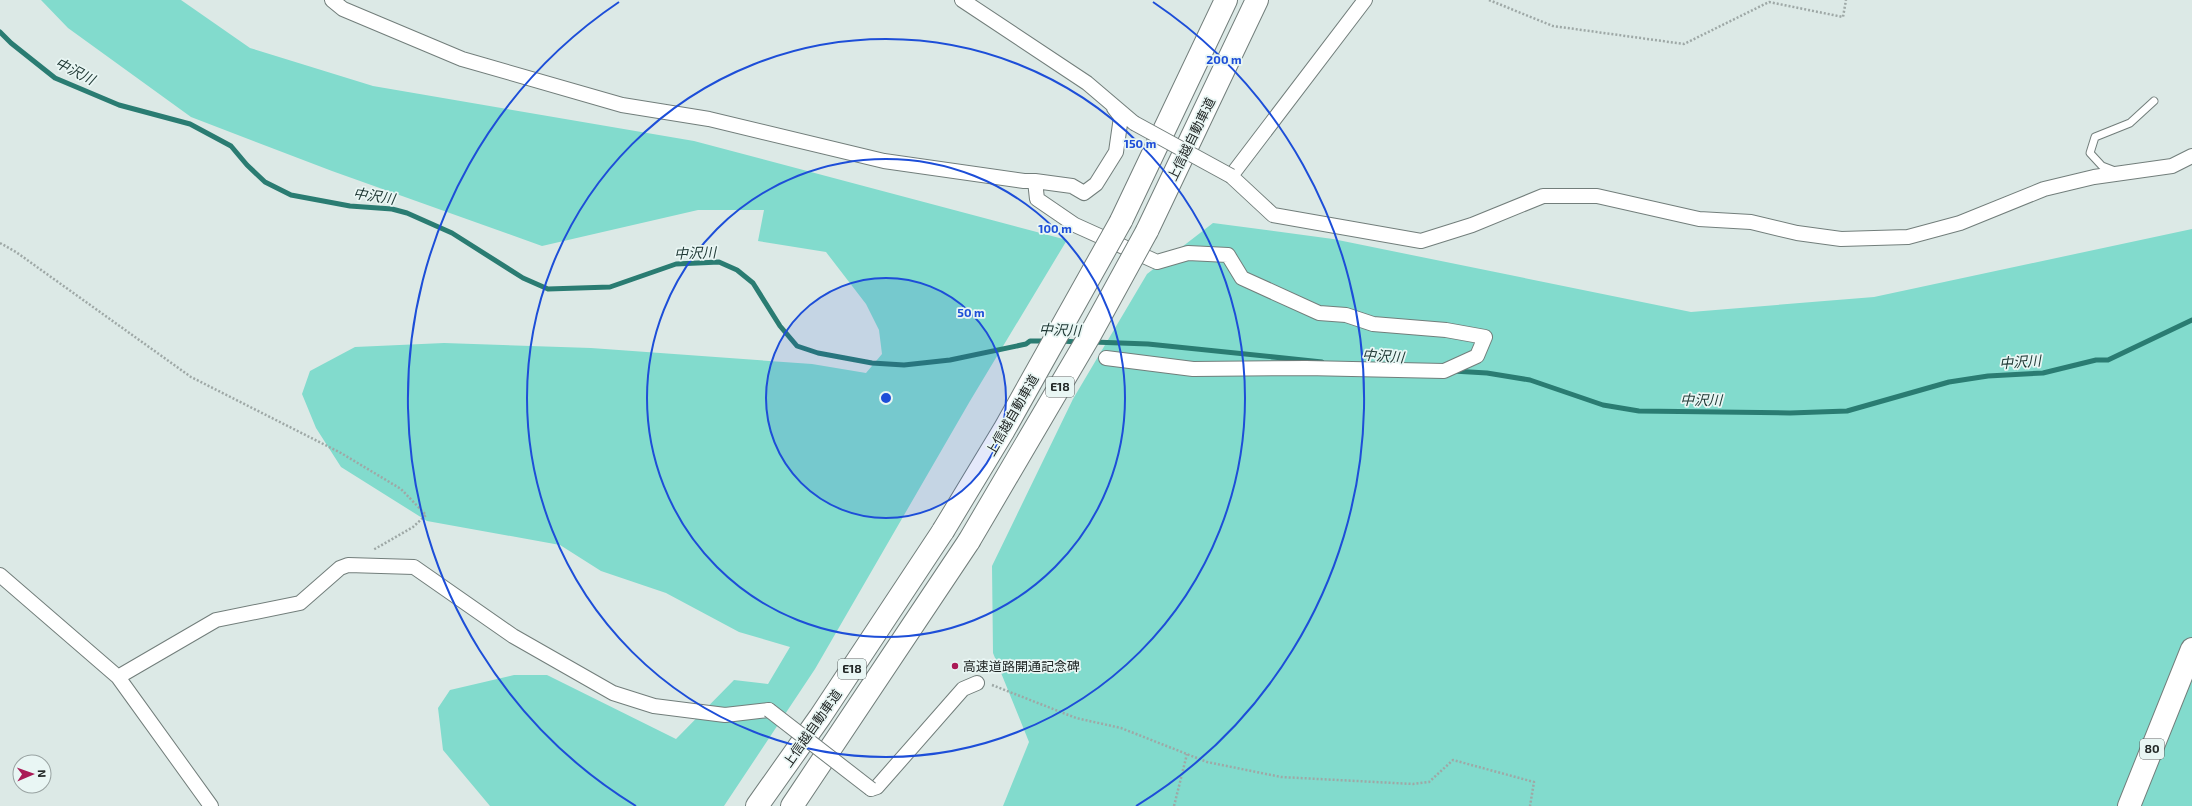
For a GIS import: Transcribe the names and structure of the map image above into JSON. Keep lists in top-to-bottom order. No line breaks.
{"streets":{"main road":["上信越自動車道","E18","80"]},"water":["中沢川"],"places":["高速道路開通記念碑"],"north":"right","rings":["200 m","150 m","100 m","50 m"]}
